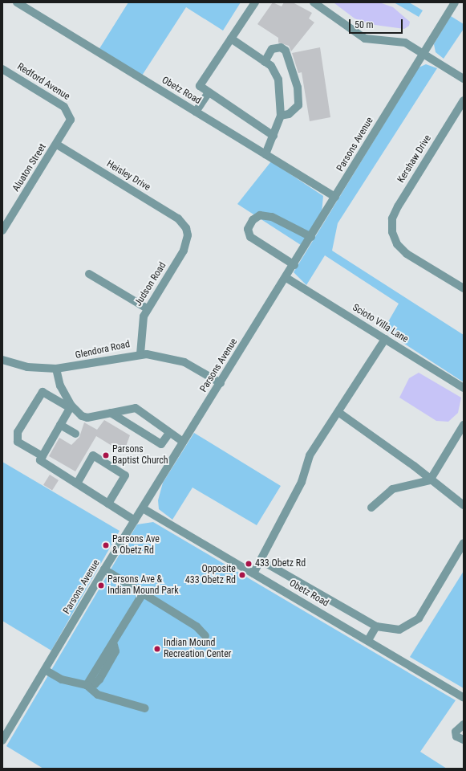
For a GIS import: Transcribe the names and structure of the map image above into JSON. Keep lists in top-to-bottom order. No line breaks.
{"streets":{"street":["Redford Avenue","Obetz Road","Parsons Avenue","Kershaw Drive","Aluaton Street","Heisley Drive","Judson Road","Scioto Villa Lane","Glendora Road"]},"crossings":[["Redford Avenue","Aluaton Street"],["Obetz Road","Parsons Avenue"],["Parsons Avenue","Scioto Villa Lane"],["Parsons Avenue","Glendora Road"],["Aluaton Street","Heisley Drive"],["Heisley Drive","Judson Road"],["Judson Road","Glendora Road"]],"places":["Parsons Baptist Church","Parsons Ave & Obetz Rd","433 Obetz Rd","Opposite 433 Obetz Rd","Parsons Ave & Indian Mound Park","Indian Mound Recreation Center"],"scale_bar":"50 m"}
